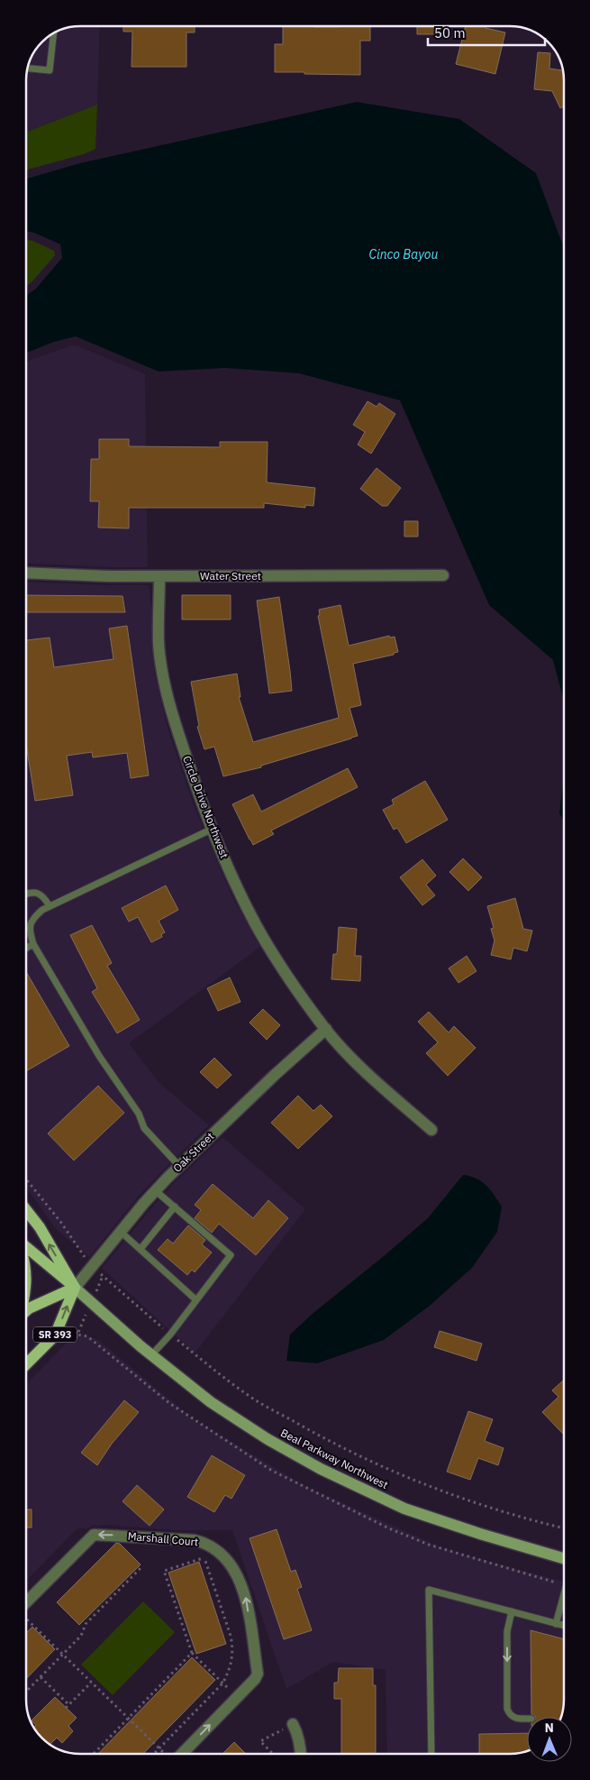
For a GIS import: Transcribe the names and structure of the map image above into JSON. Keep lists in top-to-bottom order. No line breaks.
{"streets":{"main road":["SR 393","Beal Parkway Northwest"],"street":["Water Street","Circle Drive Northwest","Oak Street","Marshall Court"]},"crossings":[["Water Street","Circle Drive Northwest"],["Circle Drive Northwest","Oak Street"],["Oak Street","SR 393"],["Oak Street","Beal Parkway Northwest"],["SR 393","Beal Parkway Northwest"]],"water":["Cinco Bayou"],"scale_bar":"50 m","north":"top"}
